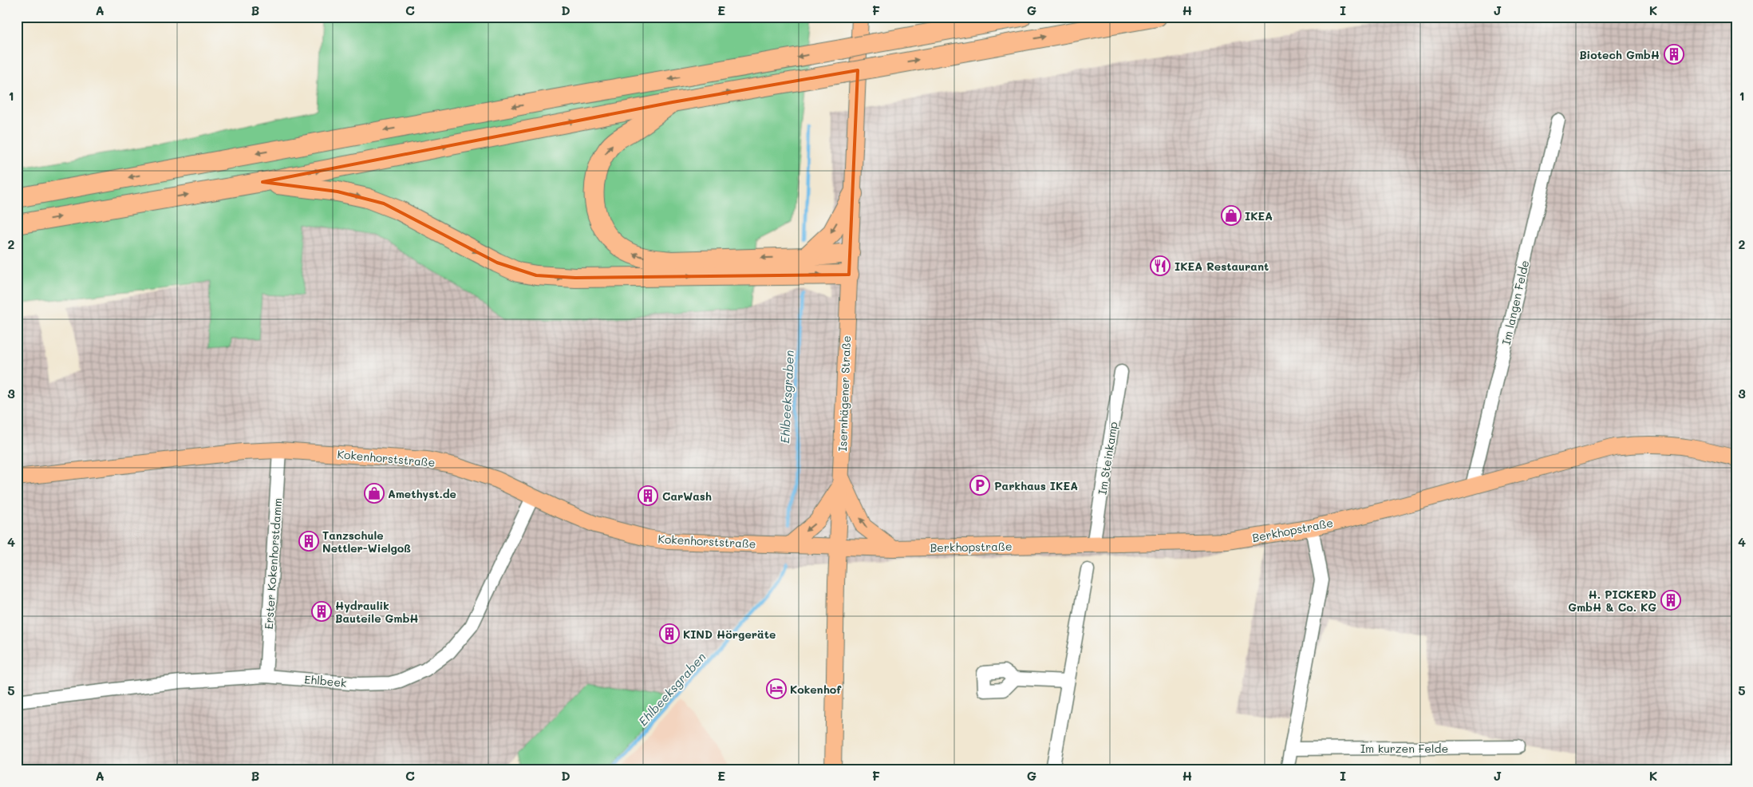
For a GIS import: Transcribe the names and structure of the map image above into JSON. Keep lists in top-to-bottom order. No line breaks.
{"streets":{"main road":["Isernhägener Straße","Kokenhorststraße","Berkhopstraße"],"street":["Im langen Felde","Im Steinkamp","Erster Kokenhorstdamm","Ehlbeek","Im kurzen Felde"]},"crossings":[["Im langen Felde","Berkhopstraße"],["Isernhägener Straße","Kokenhorststraße"],["Isernhägener Straße","Berkhopstraße"],["Kokenhorststraße","Berkhopstraße"],["Kokenhorststraße","Erster Kokenhorstdamm"],["Kokenhorststraße","Ehlbeek"],["Im Steinkamp","Berkhopstraße"],["Erster Kokenhorstdamm","Ehlbeek"]],"water":["Ehlbeeksgraben"],"places":{"building":["Biotech GmbH","CarWash","Tanzschule Nettler-Wielgoß","H. PICKERD GmbH & Co. KG","Hydraulik Bauteile GmbH","KIND Hörgeräte"],"shop":["IKEA","Amethyst.de"],"restaurant":["IKEA Restaurant"],"parking":["Parkhaus IKEA"],"hotel":["Kokenhof"]},"grid":{"columns":["A","B","C","D","E","F","G","H","I","J","K"],"rows":["1","2","3","4","5"]}}
